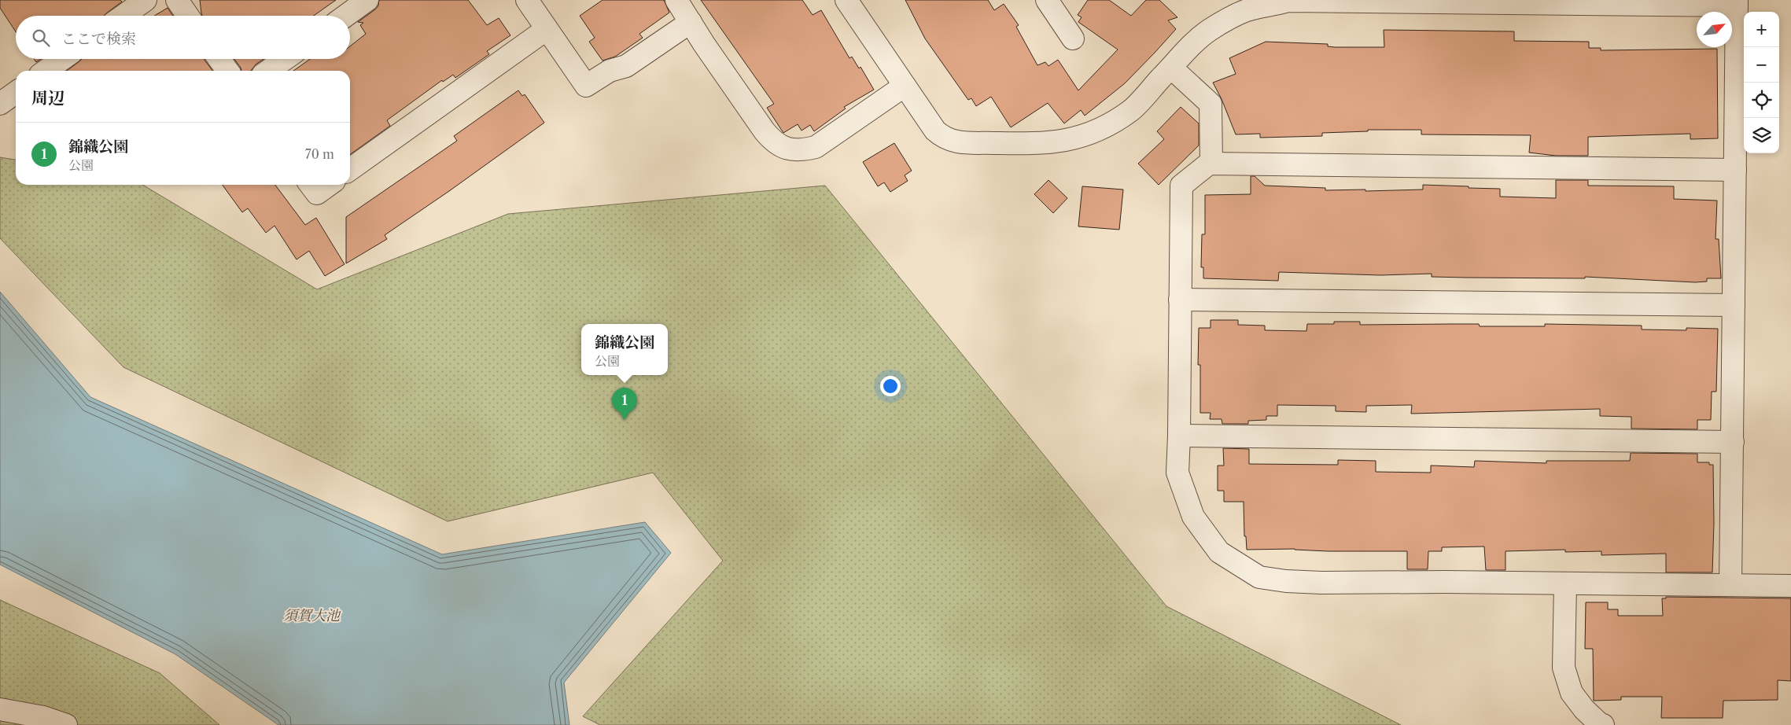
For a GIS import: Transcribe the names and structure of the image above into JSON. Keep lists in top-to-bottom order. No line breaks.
{"water":["須賀大池"],"north":"top right","page":{"map_buttons":["+","−"],"search":"ここで検索","heading":"周辺","list":[{"mark":"1","name":"錦織公園","note":"公園","value":"70 m"}],"popup":["錦織公園","公園"],"pins":"1"}}
